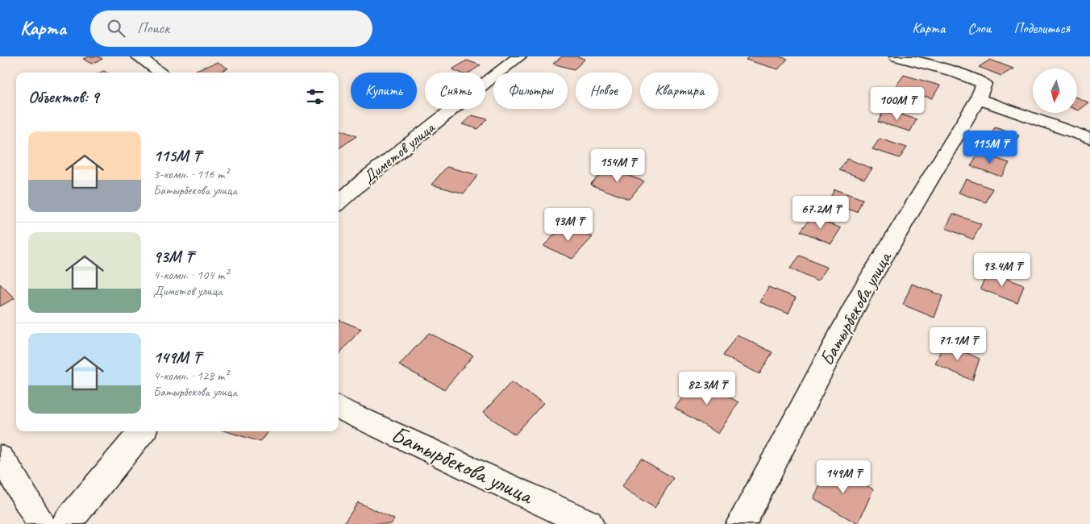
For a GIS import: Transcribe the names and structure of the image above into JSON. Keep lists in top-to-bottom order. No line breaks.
{"streets":{"street":["Диметов улица","Батырбекова улица"]},"north":"bottom","page":{"header":"Карта","search":"Поиск","nav":["Карта","Слои","Поделиться"],"chip":["Купить","Снять","Фильтры","Новое","Квартира"],"heading":"Объектов: 9","price":["100M ₸","115M ₸","154M ₸","67.2M ₸","93M ₸","93.4M ₸","71.1M ₸","82.3M ₸","149M ₸"],"list":[{"name":"115M ₸","note":"3-комн. · 116 m² · Батырбекова улица"},{"name":"93M ₸","note":"4-комн. · 104 m² · Диметов улица"},{"name":"149M ₸","note":"4-комн. · 128 m² · Батырбекова улица"}]}}
